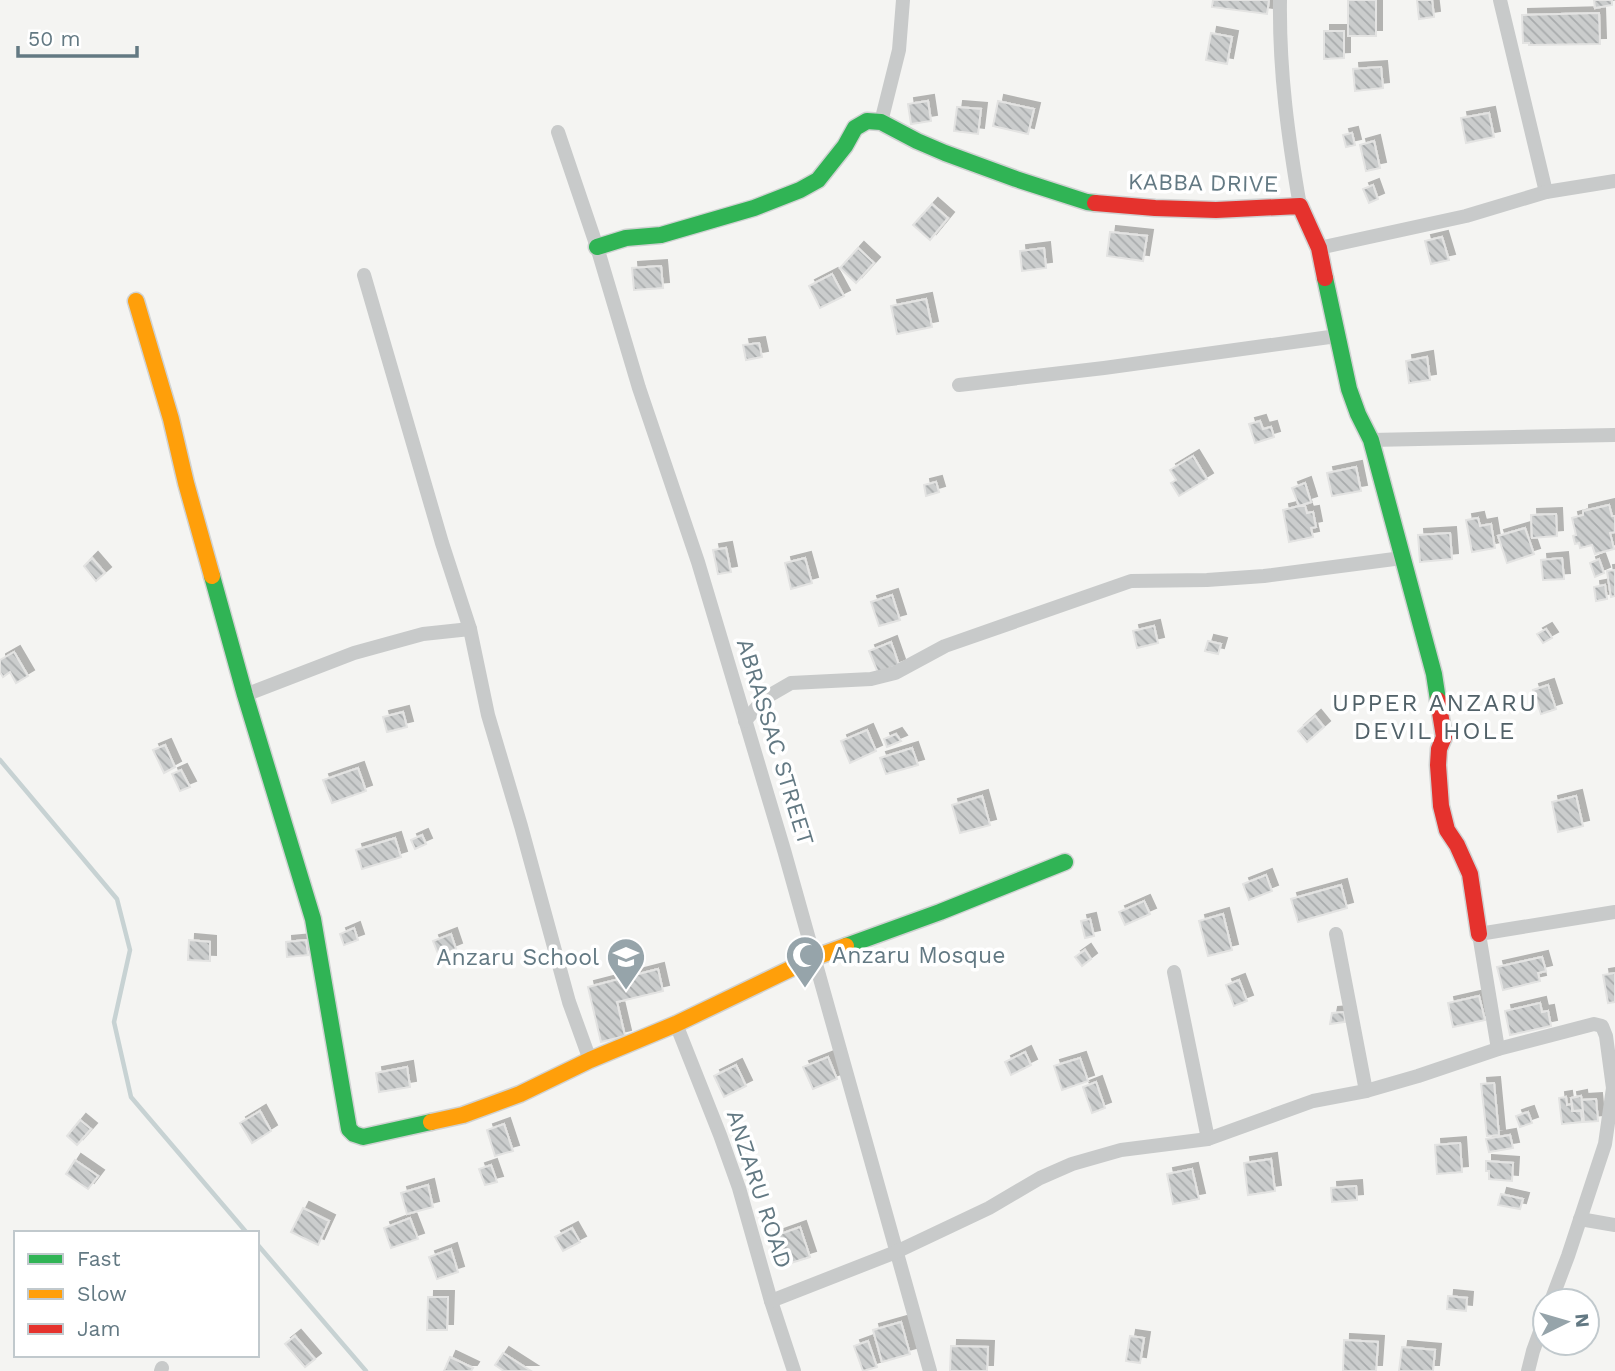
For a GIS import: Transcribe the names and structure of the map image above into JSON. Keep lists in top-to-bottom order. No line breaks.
{"streets":{"street":["KABBA DRIVE","ABRASSAC STREET","ANZARU ROAD"]},"districts":["UPPER ANZARU DEVIL HOLE"],"places":{"mosque":["Anzaru Mosque"],"school or university":["Anzaru School"]},"legend":["Fast","Slow","Jam"],"scale_bar":"50 m","north":"right"}
